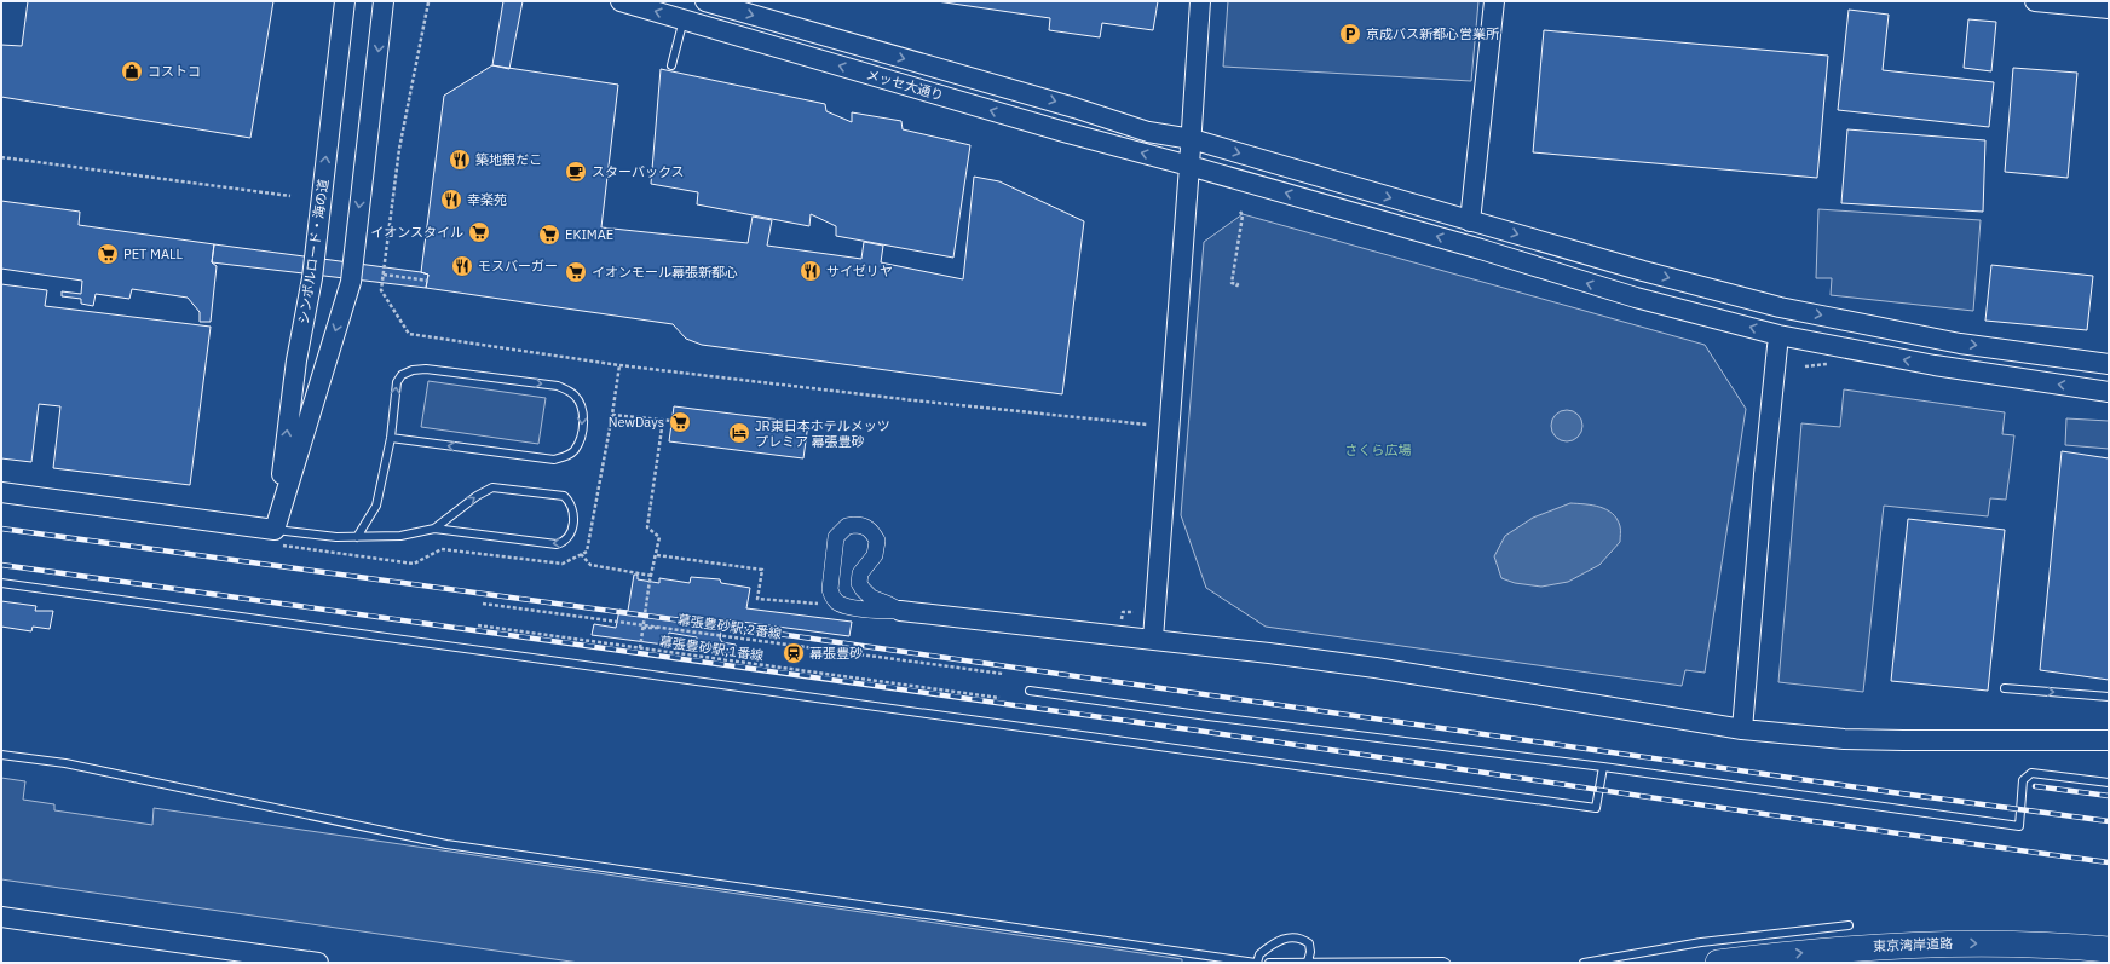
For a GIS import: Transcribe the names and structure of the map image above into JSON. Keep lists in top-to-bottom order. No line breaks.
{"streets":{"highway":["東京湾岸道路"],"street":["メッセ大通り","シンボルロード・海の道"],"path":["幕張豊砂駅;2番線","幕張豊砂駅;1番線"]},"one_way":["東京湾岸道路"],"parks":["さくら広場"],"places":{"parking":["京成バス新都心営業所"],"shop":["コストコ"],"restaurant":["築地銀だこ","幸楽苑","モスバーガー","サイゼリヤ"],"cafe":["スターバックス"],"supermarket":["イオンスタイル","EKIMAE","PET MALL","イオンモール幕張新都心","NewDays"],"hotel":["JR東日本ホテルメッツ プレミア 幕張豊砂"],"station":["幕張豊砂"]}}
